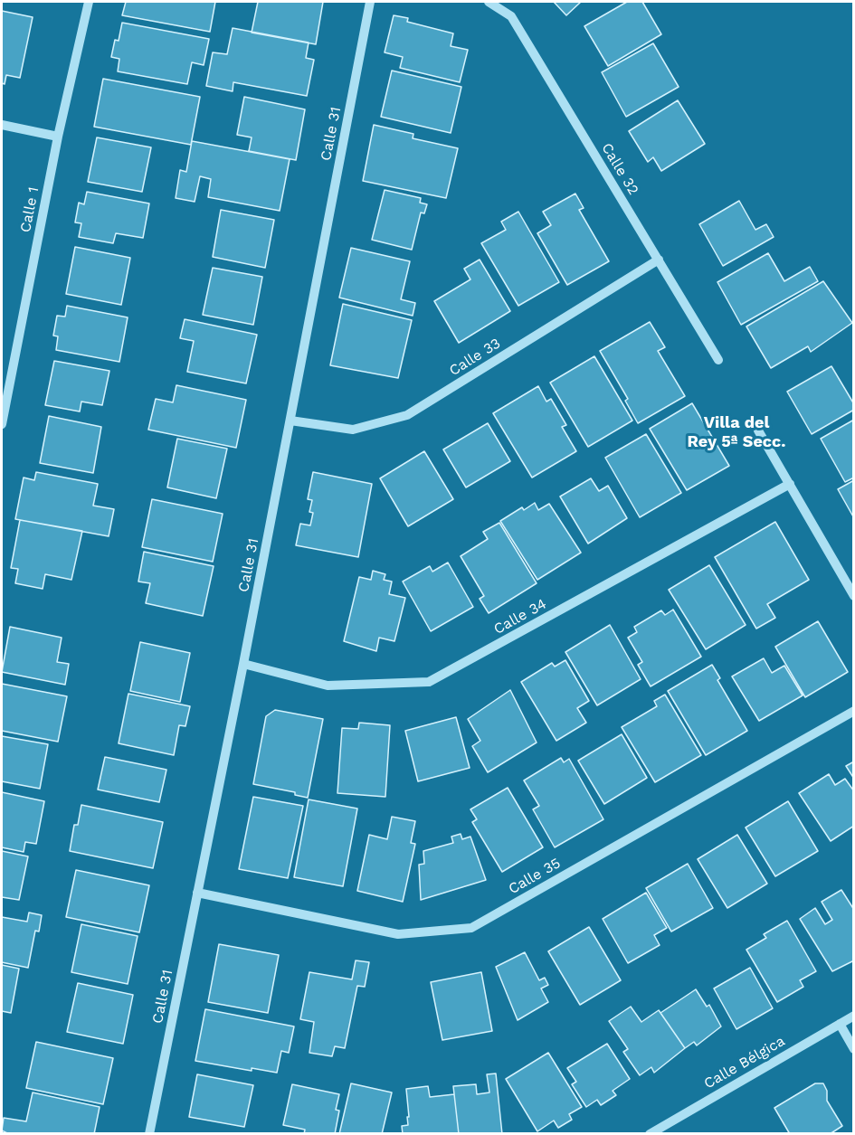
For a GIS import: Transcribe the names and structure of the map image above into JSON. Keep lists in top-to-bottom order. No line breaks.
{"streets":{"street":["Calle 31","Calle 32","Calle 1","Calle 33","Calle 34","Calle 35","Calle Bélgica"]},"crossings":[["Calle 31","Calle 33"],["Calle 31","Calle 34"],["Calle 31","Calle 35"],["Calle 32","Calle 33"]],"districts":["Villa del Rey 5ª Secc."]}
